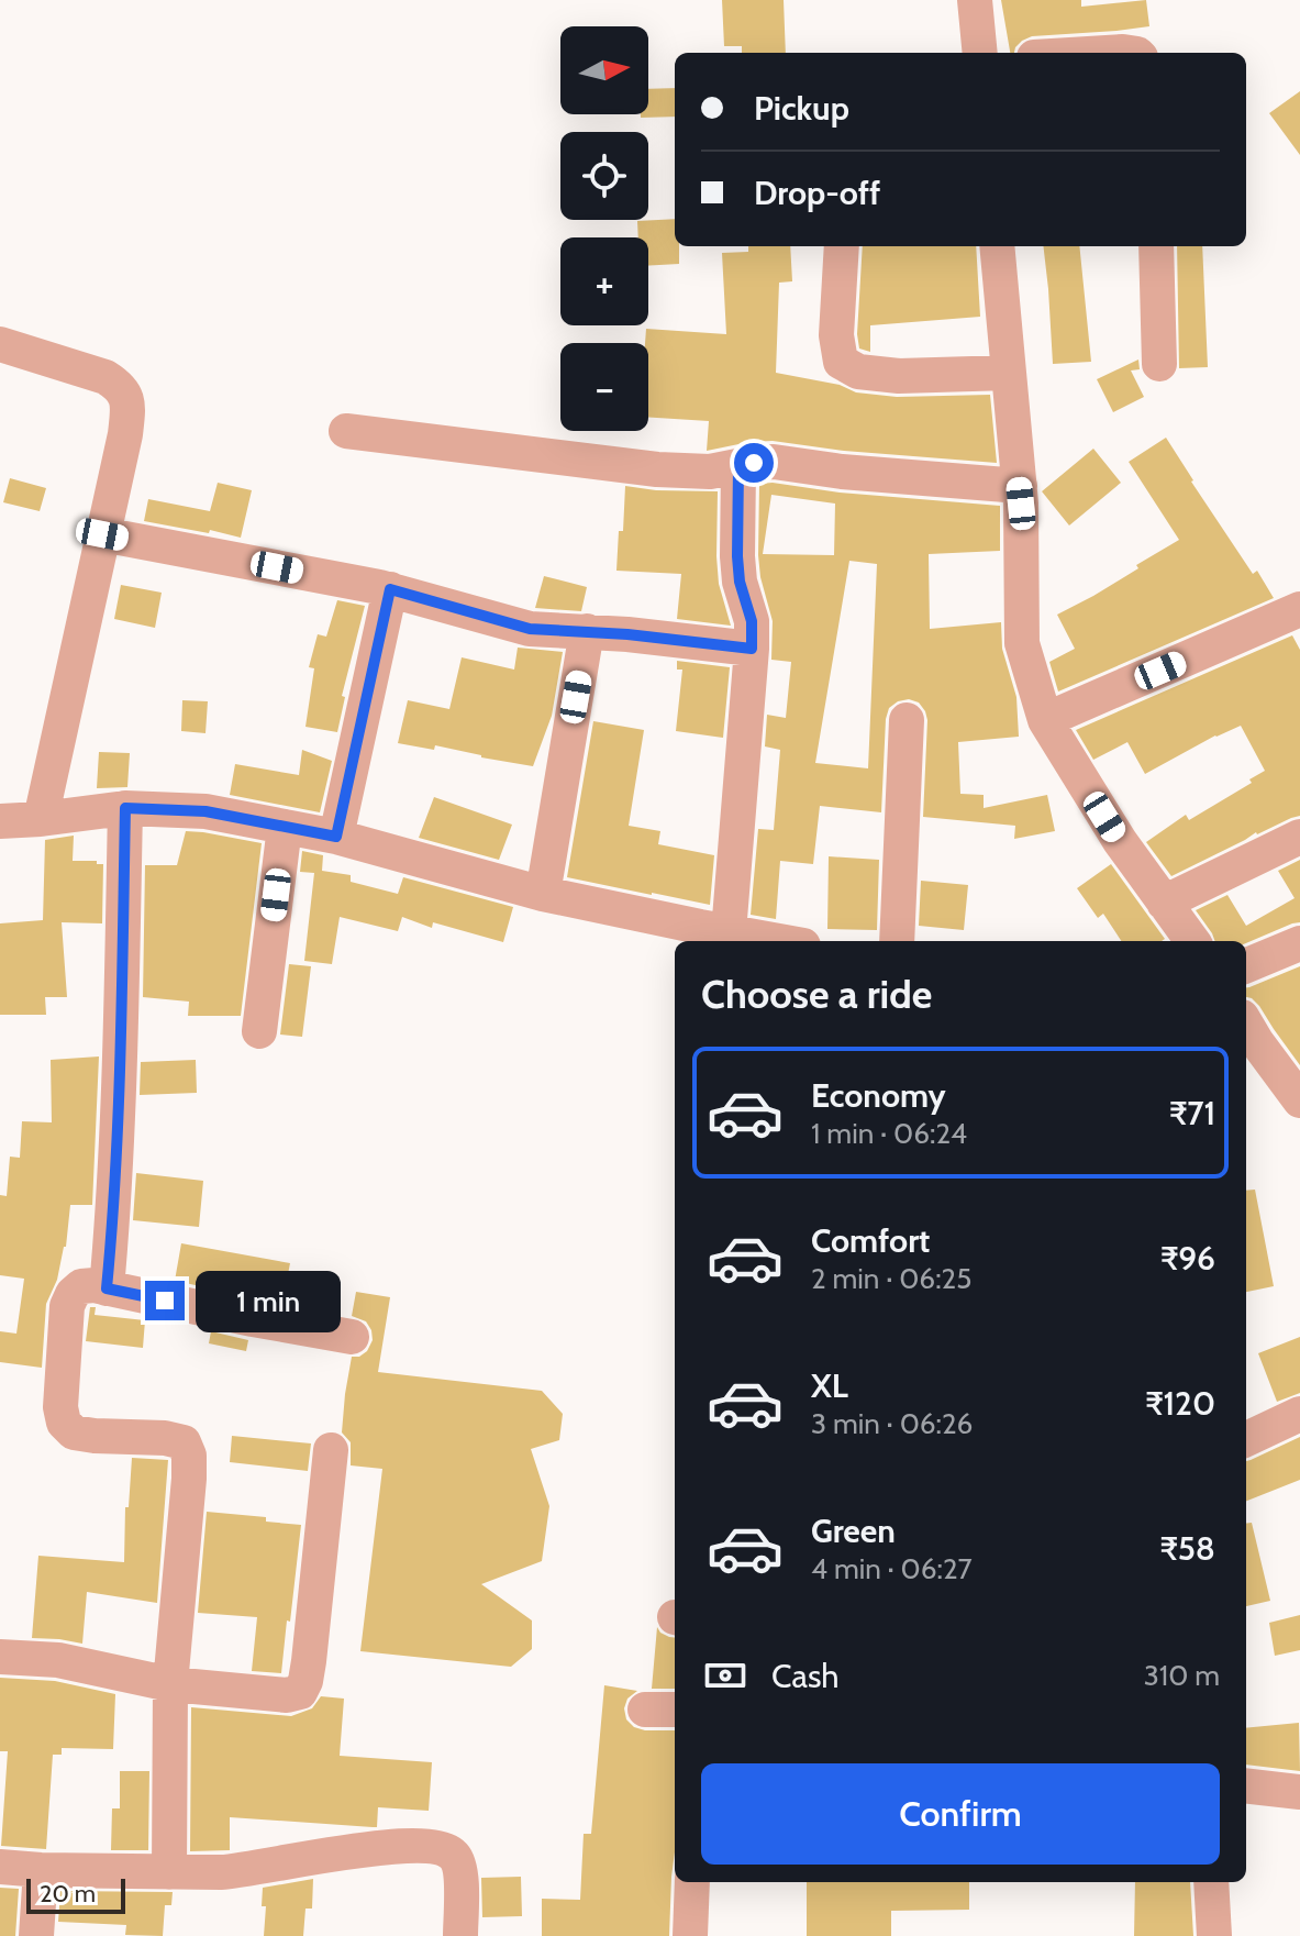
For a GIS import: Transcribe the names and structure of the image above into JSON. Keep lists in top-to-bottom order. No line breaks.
{"scale_bar":"20 m","north":"right","page":{"map_buttons":["+","−"],"banner":["Pickup","Drop-off"],"heading":"Choose a ride","list":[{"name":"Economy","note":"1 min · 06:24","value":"₹71"},{"name":"Comfort","note":"2 min · 06:25","value":"₹96"},{"name":"XL","note":"3 min · 06:26","value":"₹120"},{"name":"Green","note":"4 min · 06:27","value":"₹58"}],"bubble":"1 min","pay":["Cash","310 m"],"buttons":"Confirm","scale":"20 m"}}
